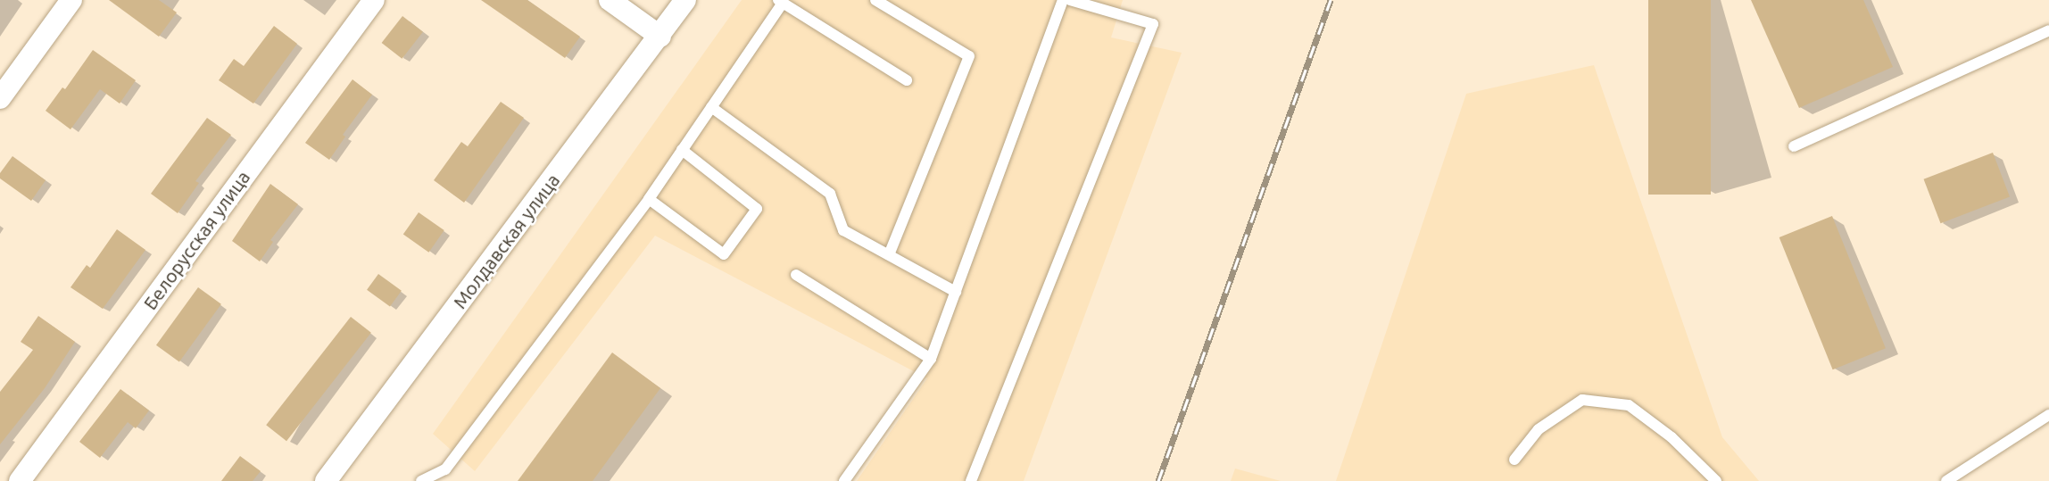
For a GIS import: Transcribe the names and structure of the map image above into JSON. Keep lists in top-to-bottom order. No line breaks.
{"streets":{"street":["Белорусская улица","Молдавская улица"]}}
